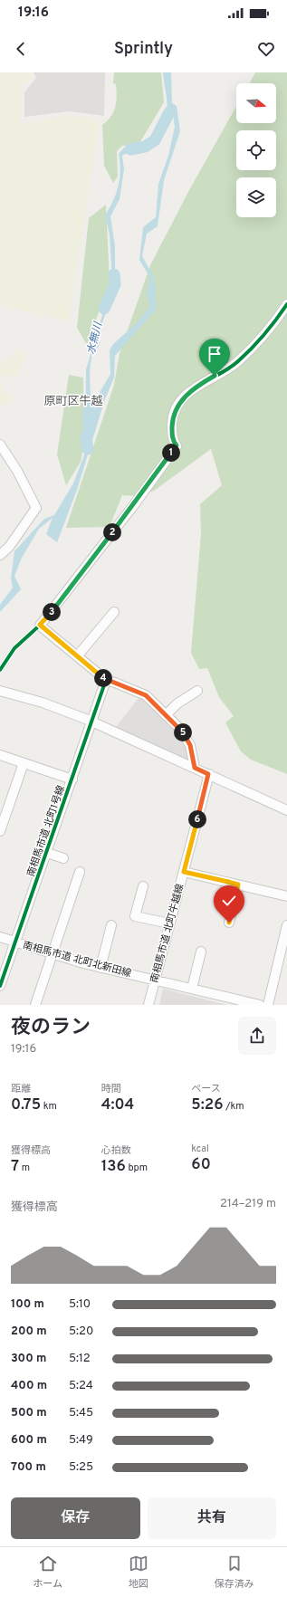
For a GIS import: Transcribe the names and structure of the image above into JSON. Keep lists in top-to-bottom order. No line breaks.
{"streets":{"street":["南相馬市道 北町1号線","南相馬市道 北町牛越線","南相馬市道 北町北新田線"]},"crossings":[["南相馬市道 北町1号線","南相馬市道 北町北新田線"],["南相馬市道 北町牛越線","南相馬市道 北町北新田線"]],"districts":["原町区牛越"],"water":["水無川"],"north":"right","page":{"status":"19:16","header":"Sprintly","pins":["1","2","3","4","5","6"],"heading":["夜のラン","19:16"],"stats":[["距離","0.75 km"],["時間","4:04"],["ペース","5:26 /km"],["獲得標高","7 m"],["心拍数","136 bpm"],["kcal","60"]],"chart":["獲得標高","214–219 m"],"list":[{"name":"100 m","note":"5:10"},{"name":"200 m","note":"5:20"},{"name":"300 m","note":"5:12"},{"name":"400 m","note":"5:24"},{"name":"500 m","note":"5:45"},{"name":"600 m","note":"5:49"},{"name":"700 m","note":"5:25"}],"buttons":["保存","共有"],"tabs":["ホーム","地図","保存済み"]}}
